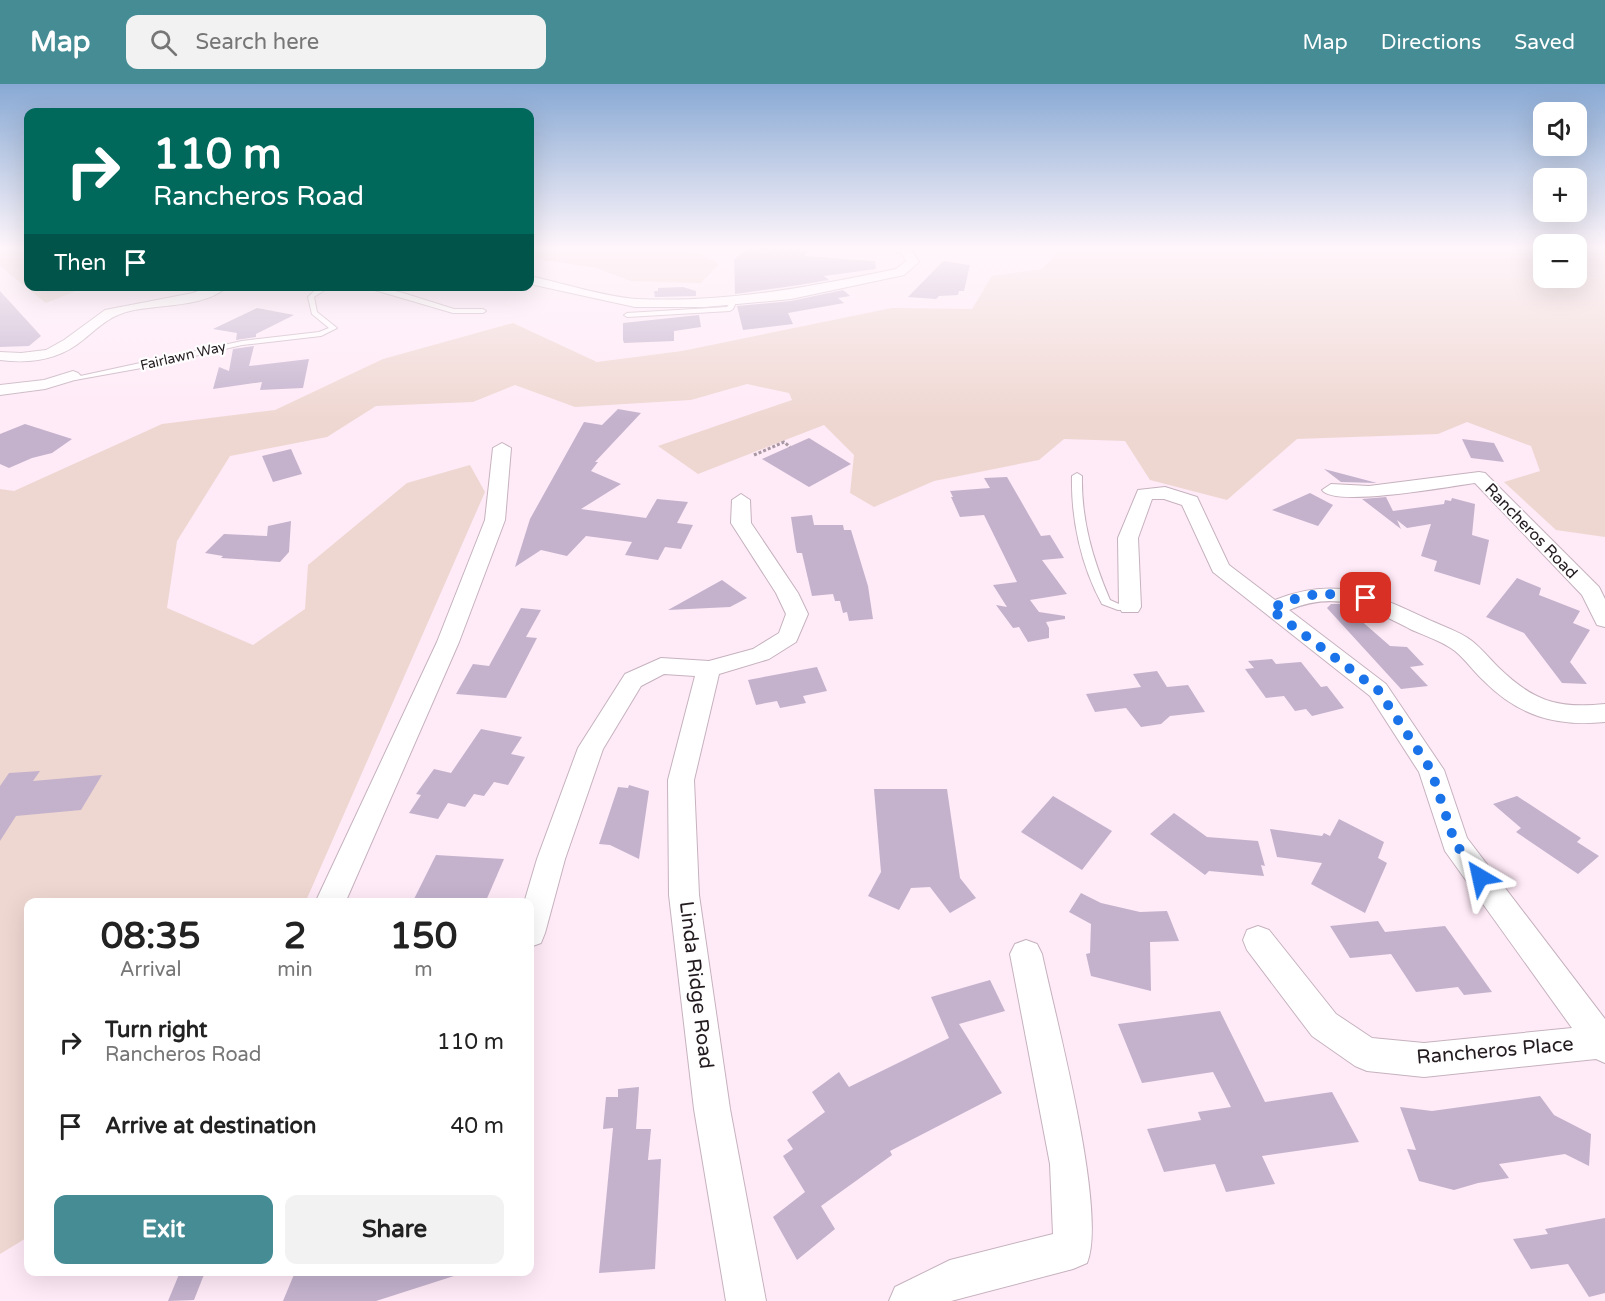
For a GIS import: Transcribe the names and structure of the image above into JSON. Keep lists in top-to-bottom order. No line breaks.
{"streets":{"street":["Rancheros Road","Linda Ridge Road","Rancheros Place"],"lane":["Fairlawn Way"]},"page":{"header":"Map","search":"Search here","nav":["Map","Directions","Saved"],"map_buttons":["+","−"],"turn":["110 m","Rancheros Road"],"then":"Then","eta":["08:35","Arrival","2","min","150","m"],"list":[{"name":"Turn right","note":"Rancheros Road","value":"110 m"},{"name":"Arrive at destination","value":"40 m"}],"buttons":["Exit","Share"]}}
